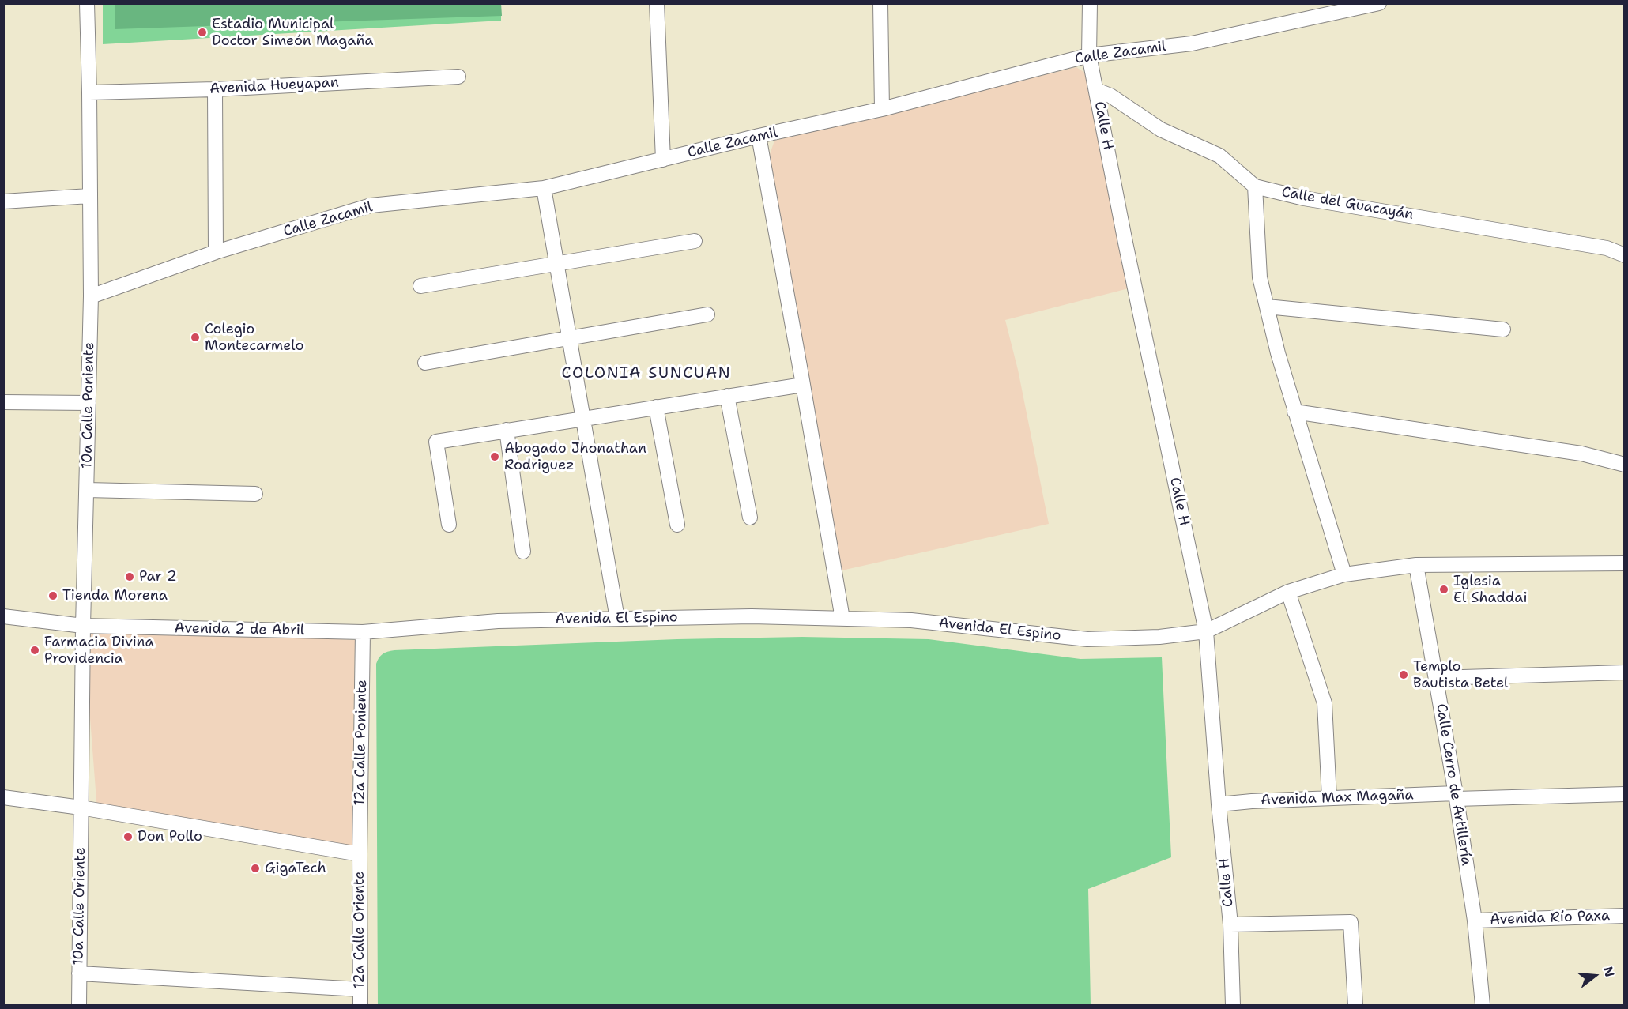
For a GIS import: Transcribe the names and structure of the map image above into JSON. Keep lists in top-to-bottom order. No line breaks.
{"streets":{"street":["Calle Zacamil","Avenida Hueyapan","Calle H","Calle del Guacayán","10a Calle Poniente","Avenida El Espino","Avenida 2 de Abril","12a Calle Poniente","Calle Cerro de Artillería","Avenida Max Magaña","10a Calle Oriente","Avenida Río Paxa","12a Calle Oriente"]},"crossings":[["Calle Zacamil","Calle H"],["Calle Zacamil","10a Calle Poniente"],["Avenida Hueyapan","10a Calle Poniente"],["Calle H","Calle del Guacayán"],["Calle H","Avenida El Espino"],["Calle H","Avenida Max Magaña"],["10a Calle Poniente","Avenida 2 de Abril"],["10a Calle Poniente","10a Calle Oriente"],["Avenida El Espino","Avenida 2 de Abril"],["Avenida El Espino","12a Calle Poniente"],["Avenida El Espino","Calle Cerro de Artillería"],["Avenida 2 de Abril","12a Calle Poniente"],["12a Calle Poniente","12a Calle Oriente"],["Calle Cerro de Artillería","Avenida Max Magaña"],["Calle Cerro de Artillería","Avenida Río Paxa"]],"districts":["COLONIA SUNCUAN"],"places":["Estadio Municipal Doctor Simeón Magaña","Colegio Montecarmelo","Abogado Jhonathan Rodriguez","Par 2","Iglesia El Shaddai","Tienda Morena","Farmacia Divina Providencia","Templo Bautista Betel","Don Pollo","GigaTech"],"north":"right"}
